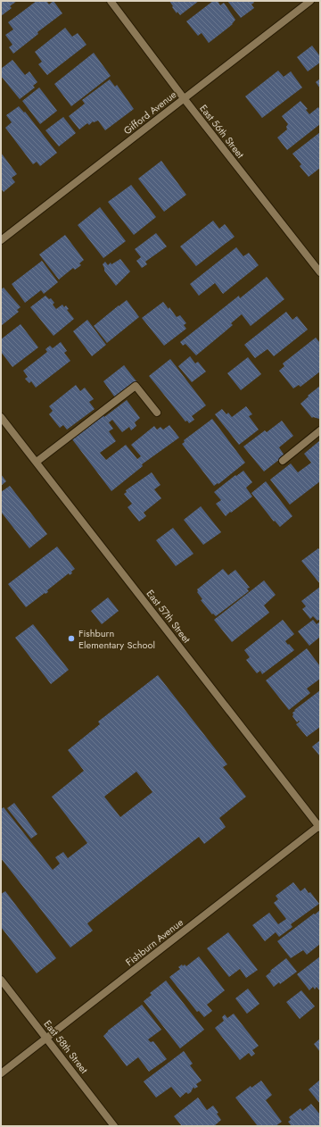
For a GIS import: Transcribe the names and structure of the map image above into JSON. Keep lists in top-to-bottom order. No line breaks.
{"streets":{"street":["Gifford Avenue","East 56th Street","East 57th Street","Fishburn Avenue","East 58th Street"]},"crossings":[["Gifford Avenue","East 56th Street"],["East 57th Street","Fishburn Avenue"],["Fishburn Avenue","East 58th Street"]],"places":["Fishburn Elementary School"]}
